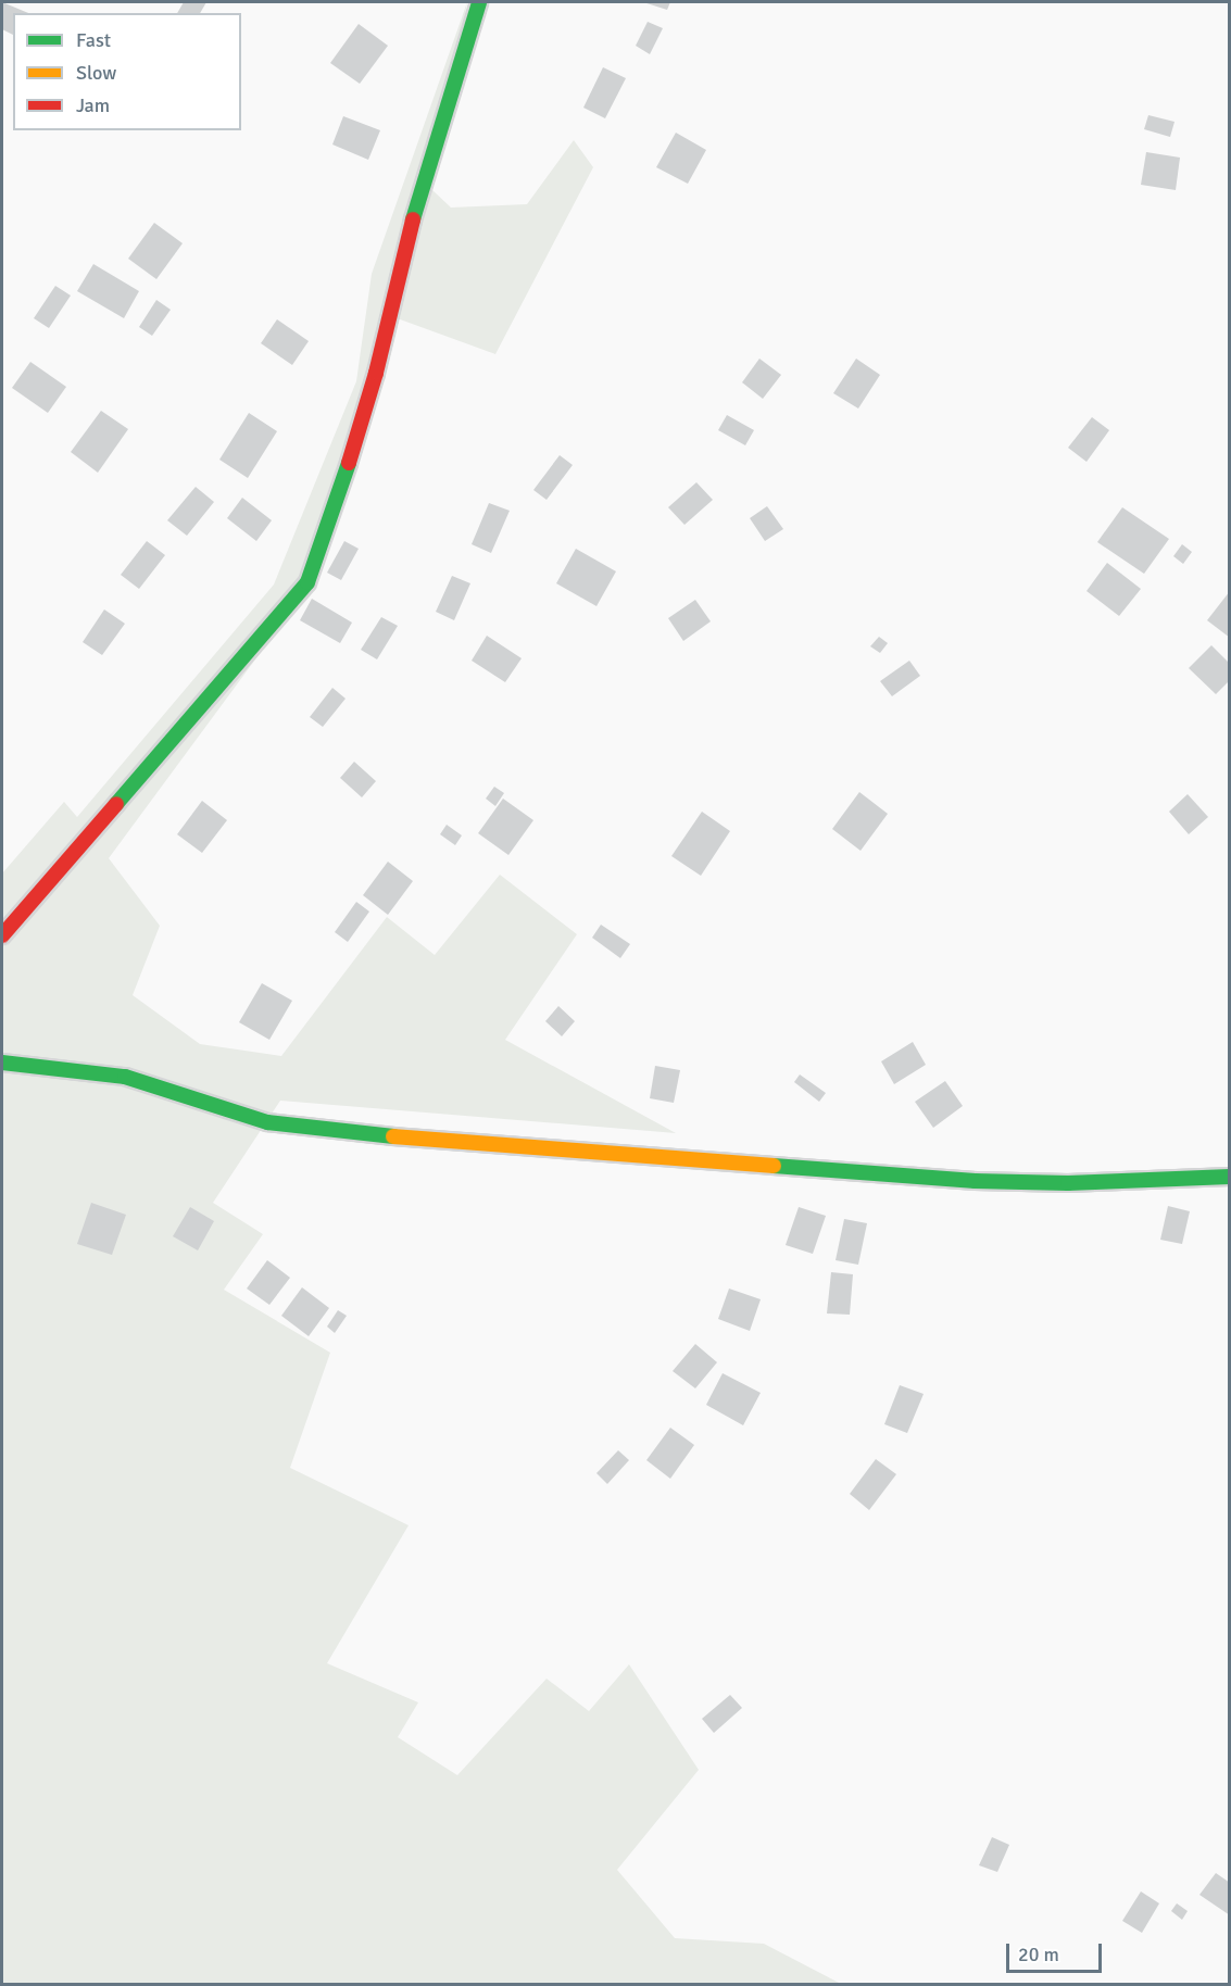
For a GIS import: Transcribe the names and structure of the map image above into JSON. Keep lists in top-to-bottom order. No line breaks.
{"legend":["Fast","Slow","Jam"],"scale_bar":"20 m"}
